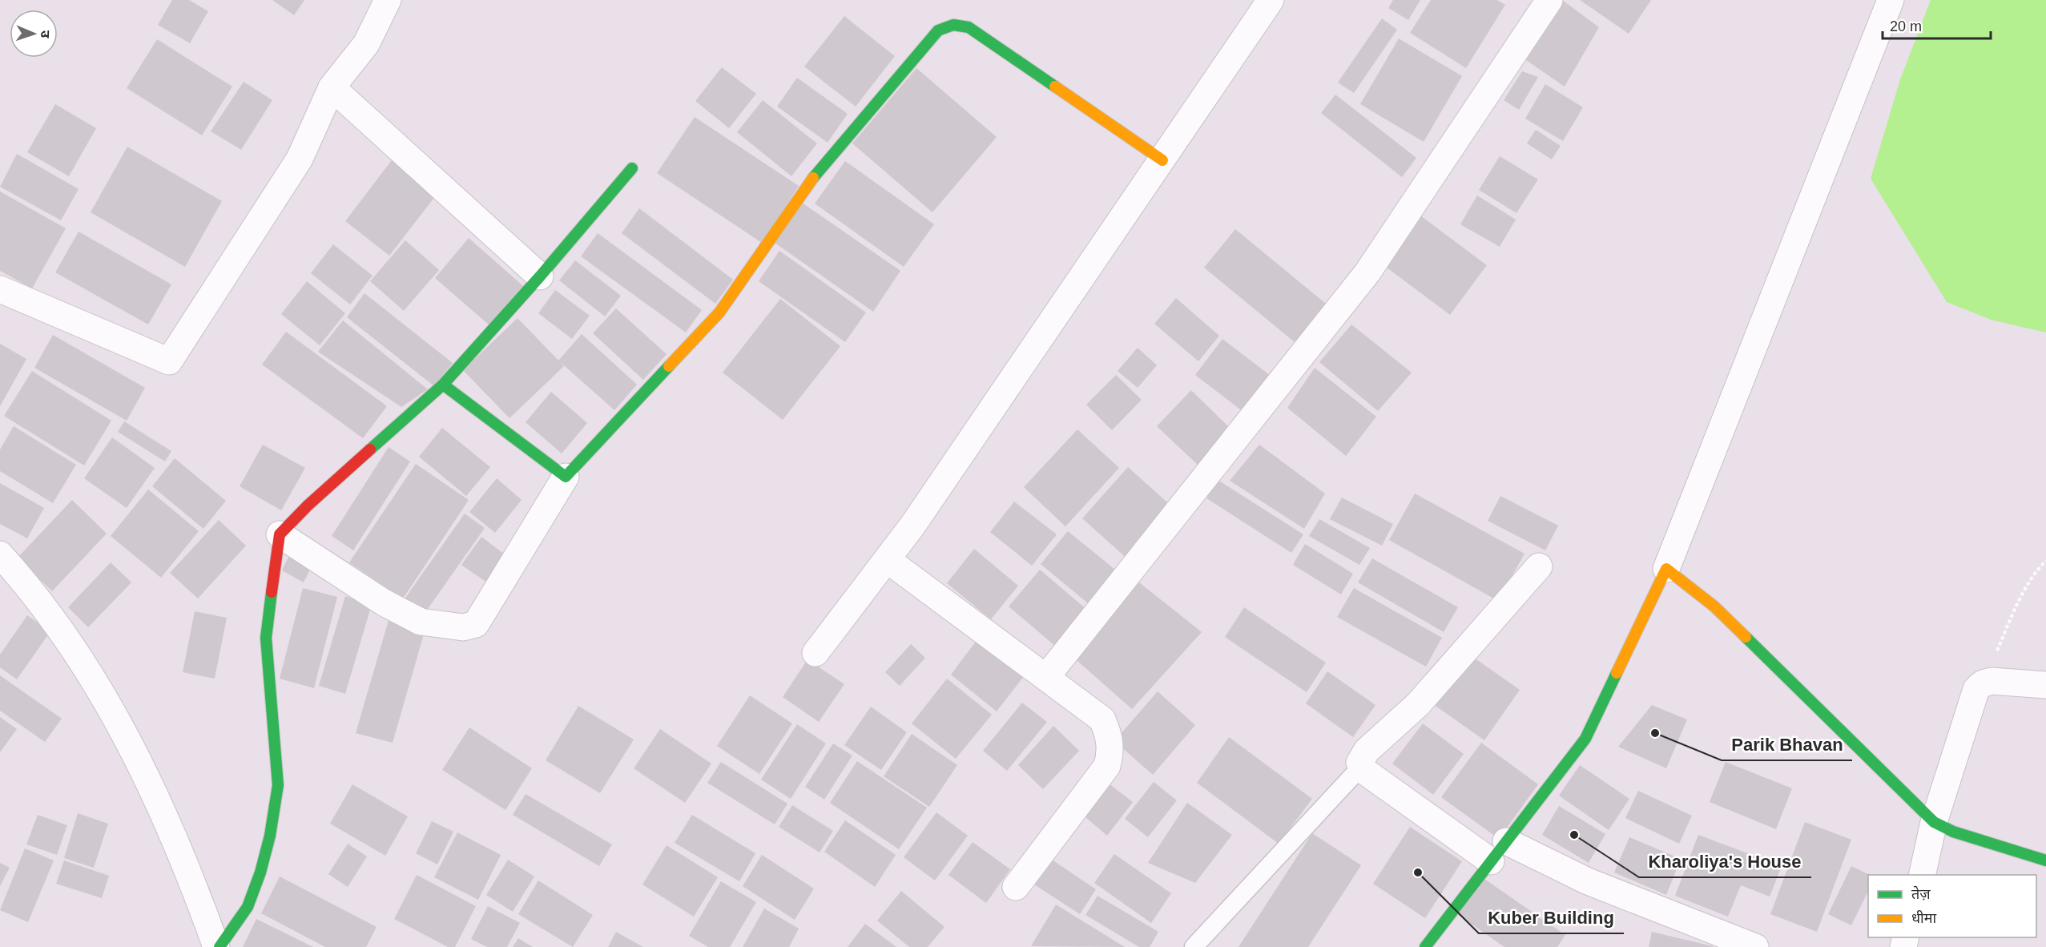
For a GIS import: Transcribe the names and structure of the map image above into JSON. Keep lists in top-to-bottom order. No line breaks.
{"places":["Parik Bhavan","Kharoliya's House","Kuber Building"],"legend":["तेज़","धीमा"],"scale_bar":"20 m","north":"right"}
